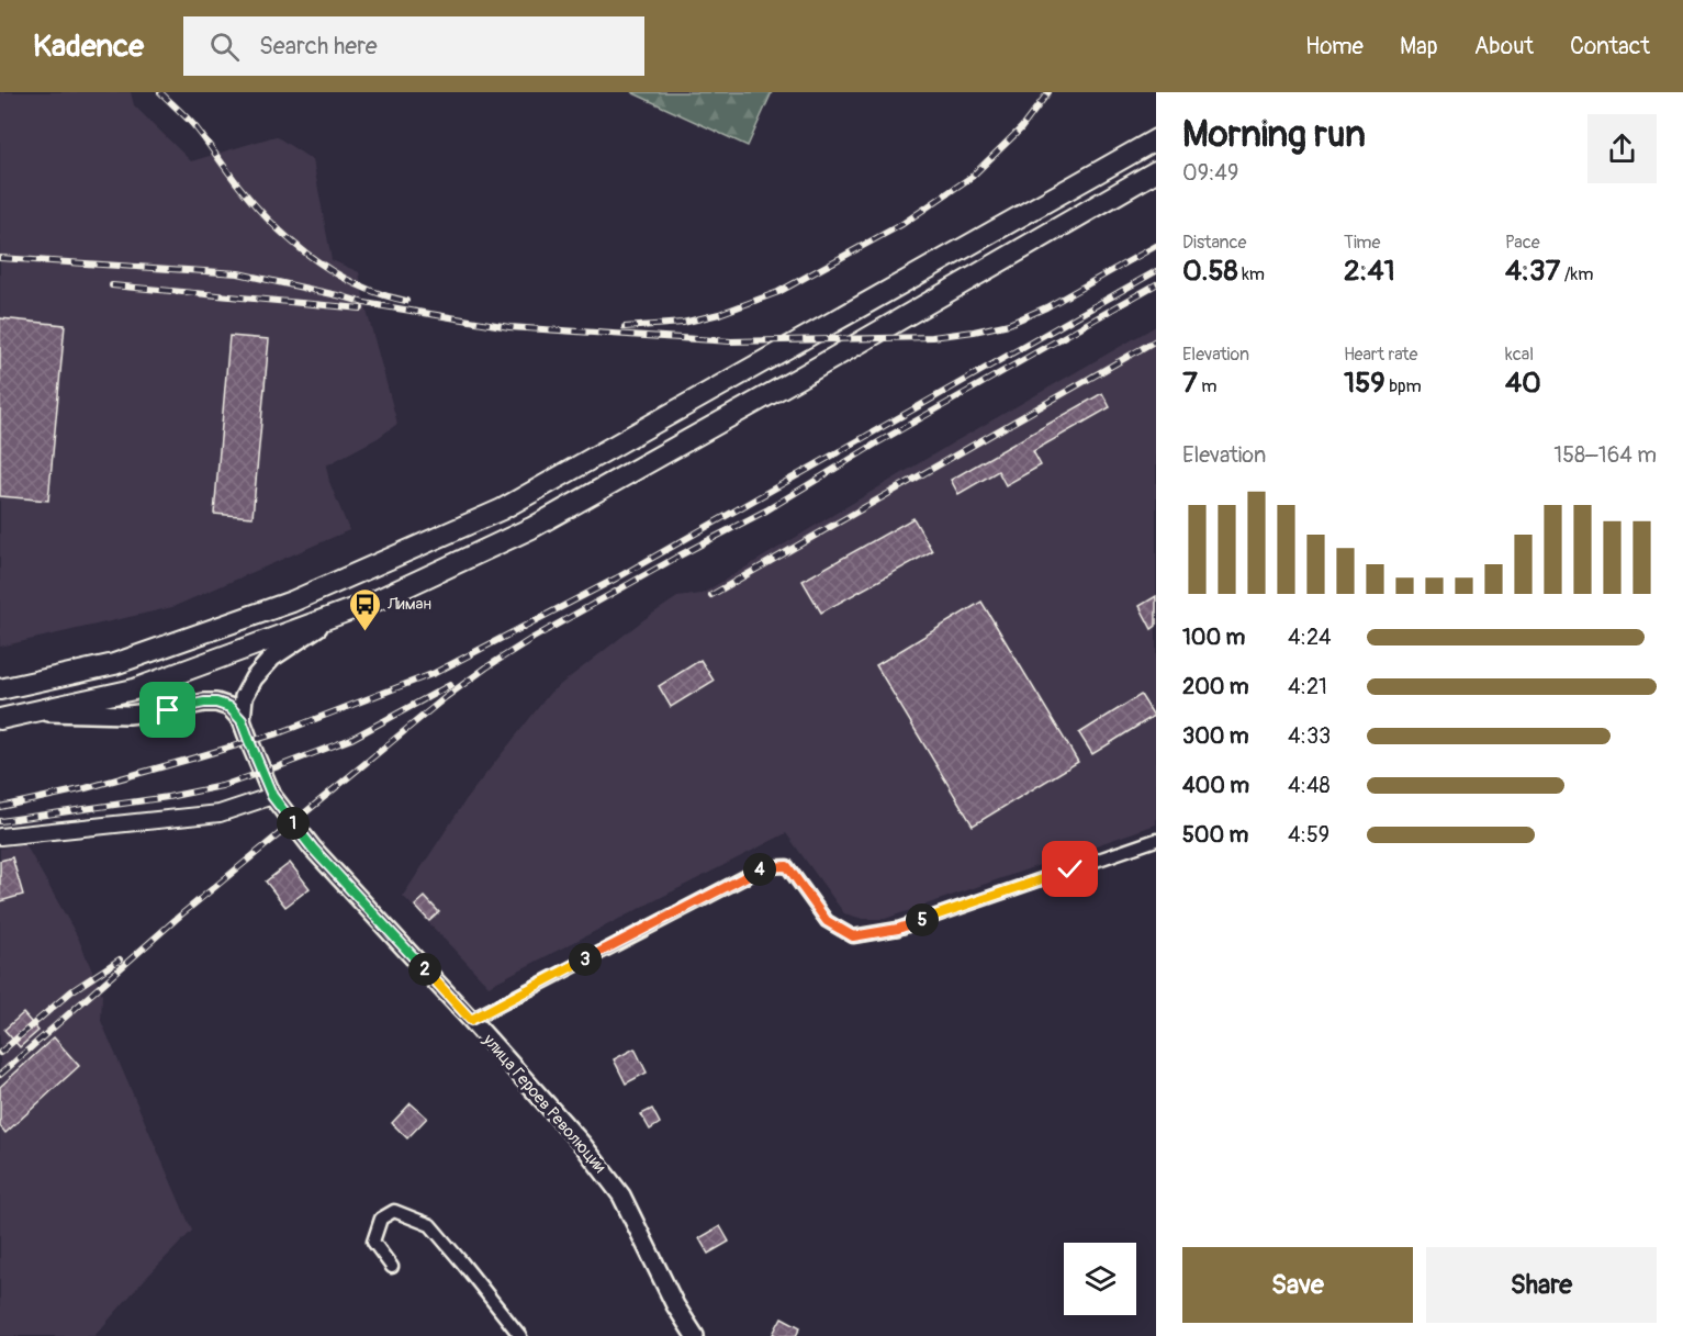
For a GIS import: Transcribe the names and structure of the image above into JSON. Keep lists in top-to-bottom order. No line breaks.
{"streets":{"main road":["улица Героев Революции"]},"places":{"bus stop":["Лиман"]},"page":{"header":"Kadence","search":"Search here","nav":["Home","Map","About","Contact"],"heading":["Morning run","09:49"],"stats":[["Distance","0.58 km"],["Time","2:41"],["Pace","4:37 /km"],["Elevation","7 m"],["Heart rate","159 bpm"],["kcal","40"]],"chart":["Elevation","158–164 m"],"list":[{"name":"100 m","note":"4:24"},{"name":"200 m","note":"4:21"},{"name":"300 m","note":"4:33"},{"name":"400 m","note":"4:48"},{"name":"500 m","note":"4:59"}],"pins":["1","4","5","3","2"],"buttons":["Save","Share"]}}
